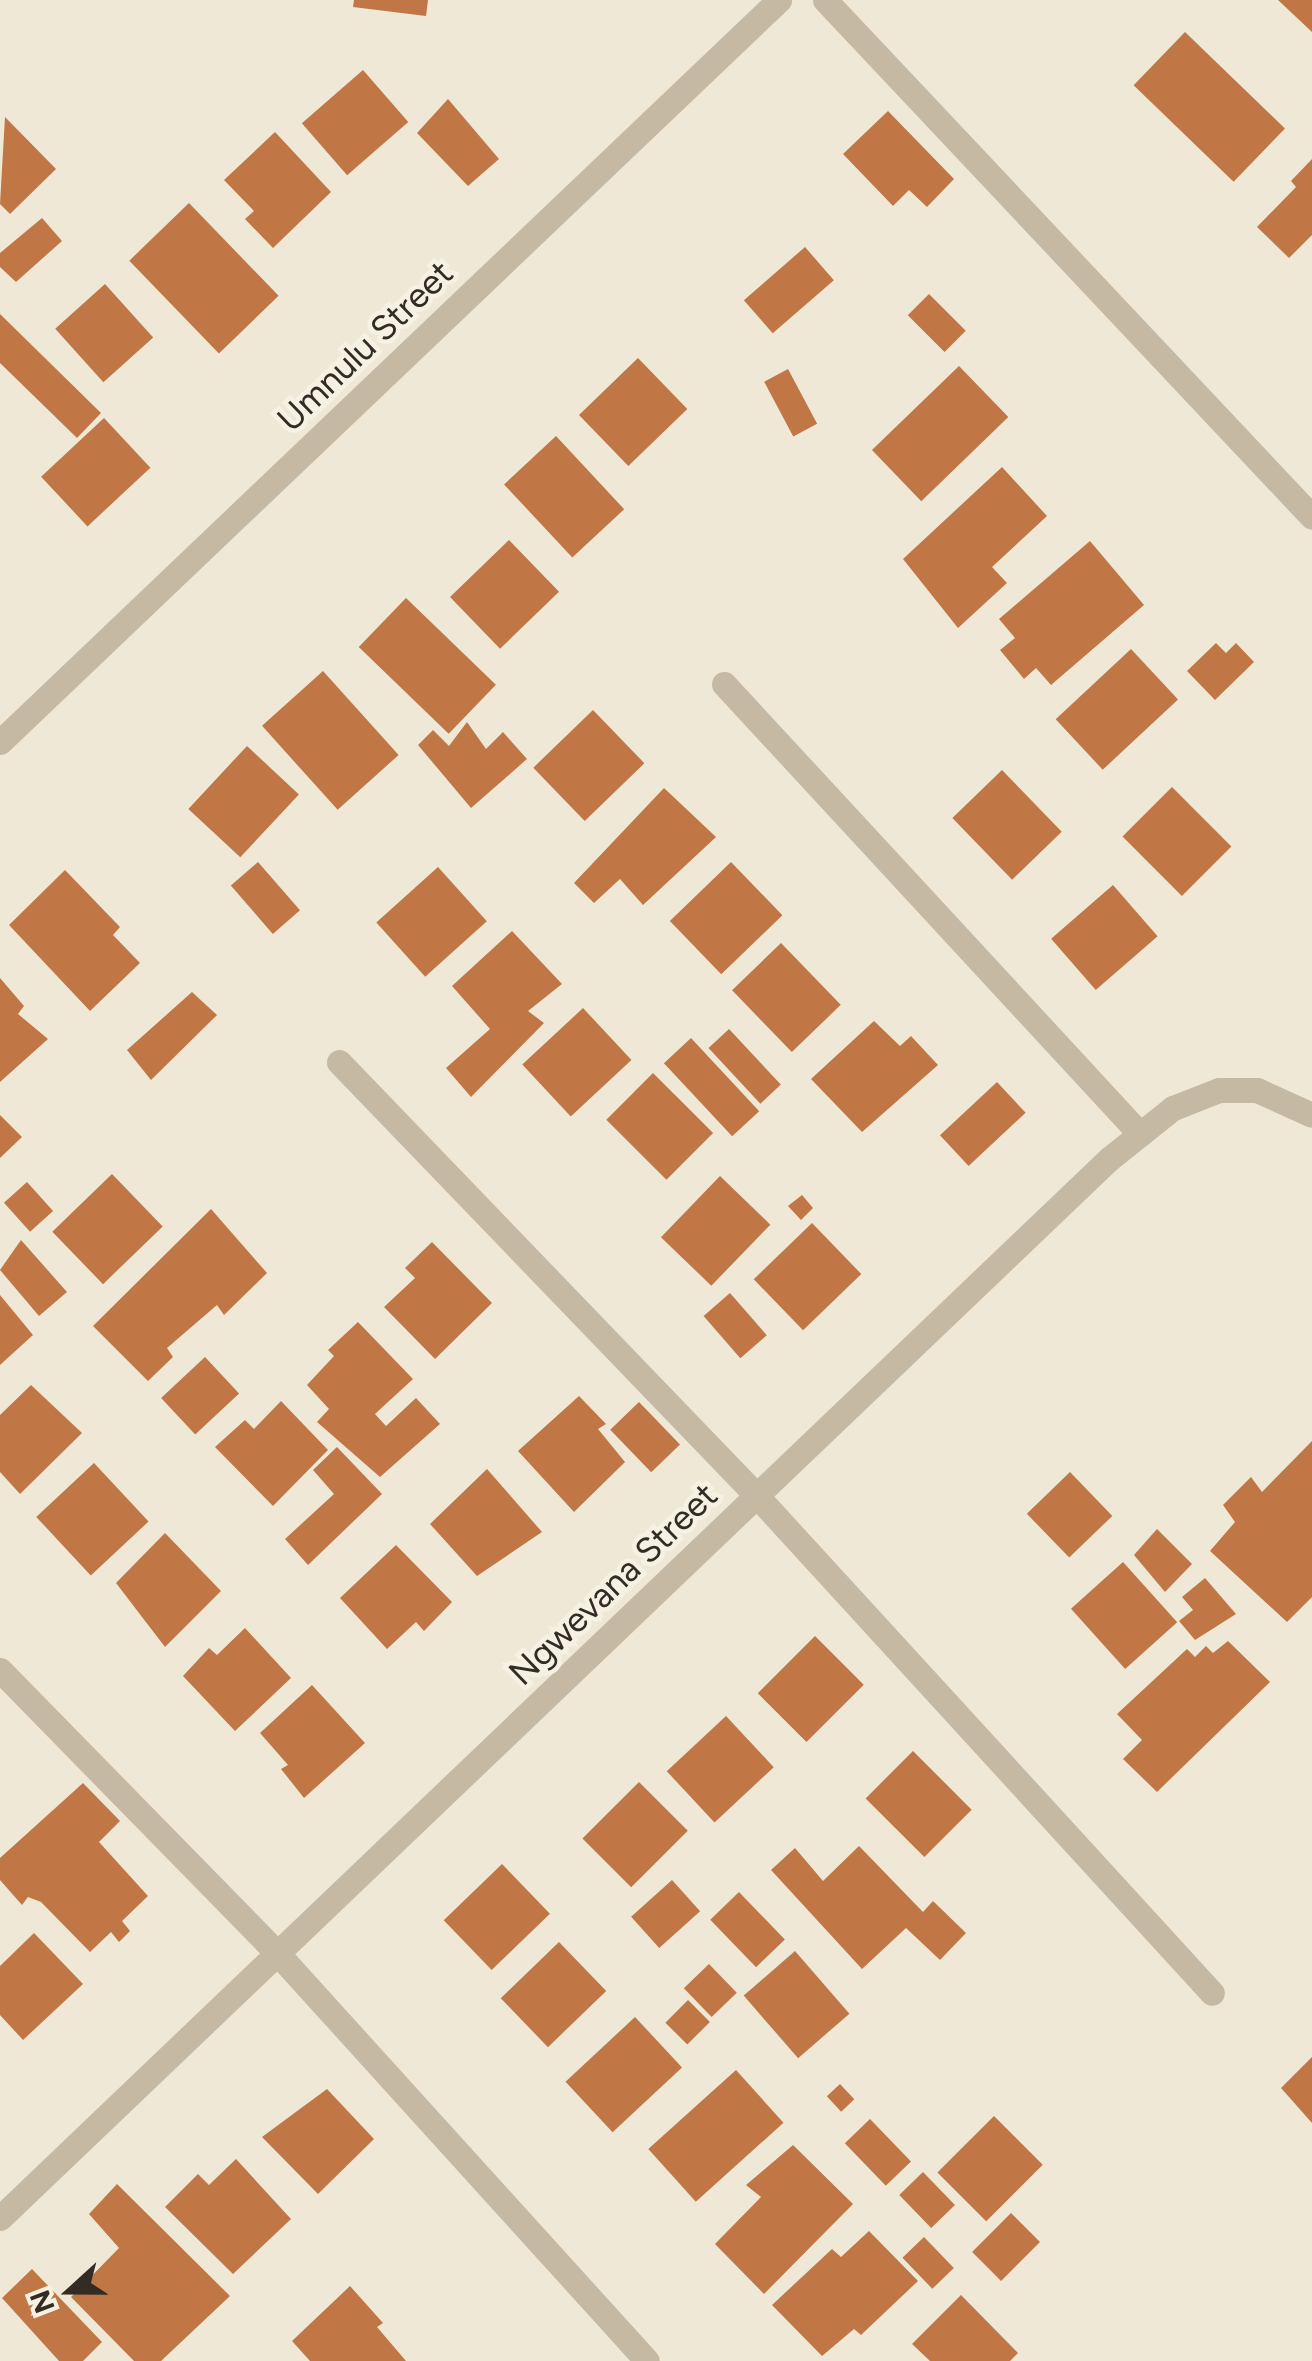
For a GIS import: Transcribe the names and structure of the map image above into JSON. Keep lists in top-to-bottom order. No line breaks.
{"streets":{"street":["Umnulu Street","Ngwevana Street"]},"north":"left"}
